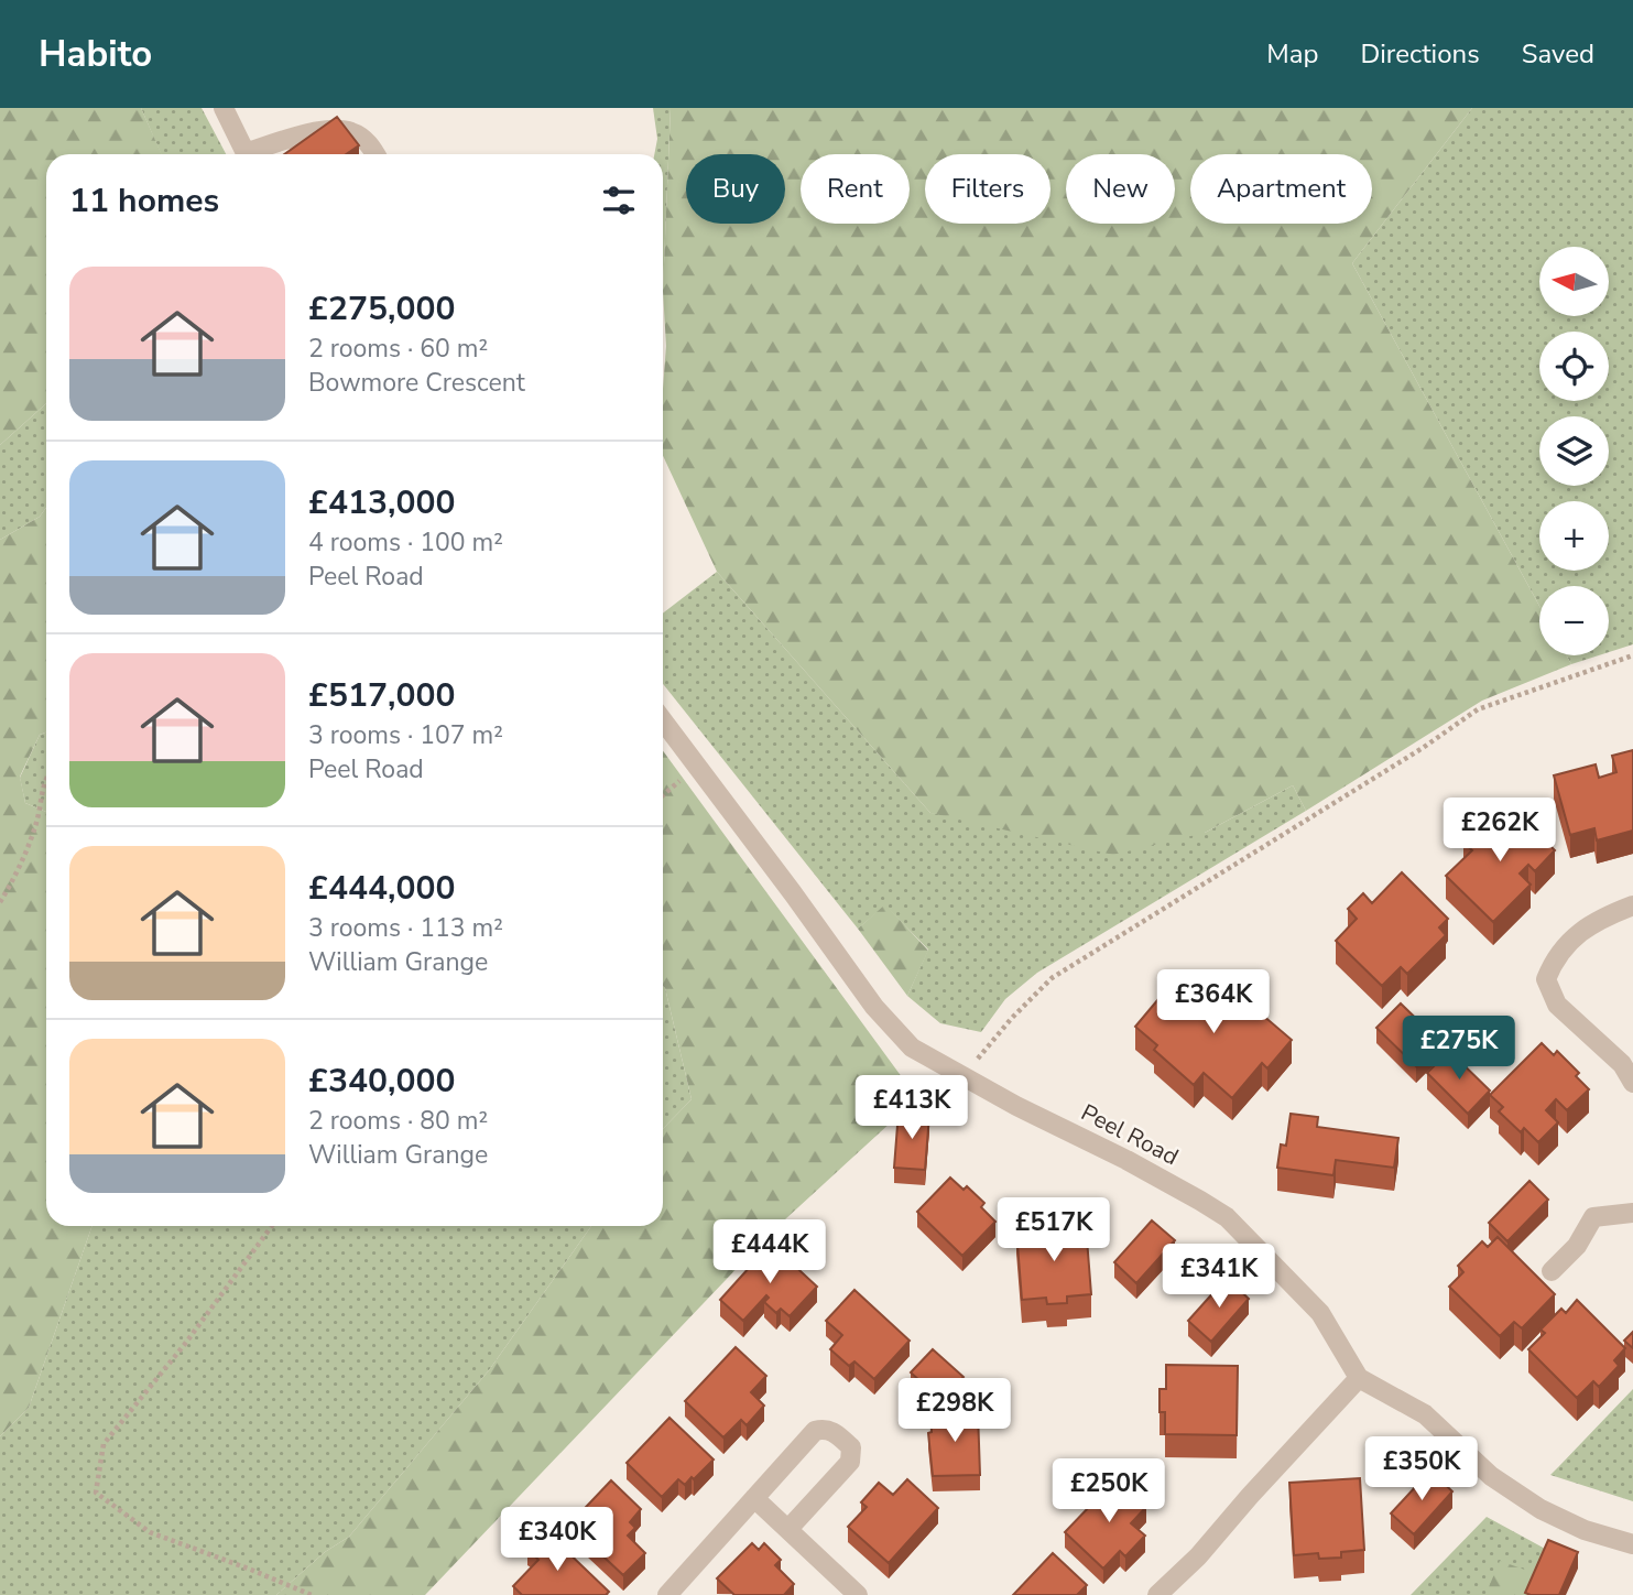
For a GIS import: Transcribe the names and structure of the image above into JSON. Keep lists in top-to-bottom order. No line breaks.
{"streets":{"street":["Peel Road"]},"north":"left","page":{"header":"Habito","nav":["Map","Directions","Saved"],"chip":["Buy","Rent","Filters","New","Apartment"],"heading":"11 homes","map_buttons":["+","−"],"list":[{"name":"£275,000","note":"2 rooms · 60 m² · Bowmore Crescent"},{"name":"£413,000","note":"4 rooms · 100 m² · Peel Road"},{"name":"£517,000","note":"3 rooms · 107 m² · Peel Road"},{"name":"£444,000","note":"3 rooms · 113 m² · William Grange"},{"name":"£340,000","note":"2 rooms · 80 m² · William Grange"}],"price":["£262K","£364K","£275K","£413K","£517K","£444K","£341K","£298K","£350K","£250K","£340K"]}}
